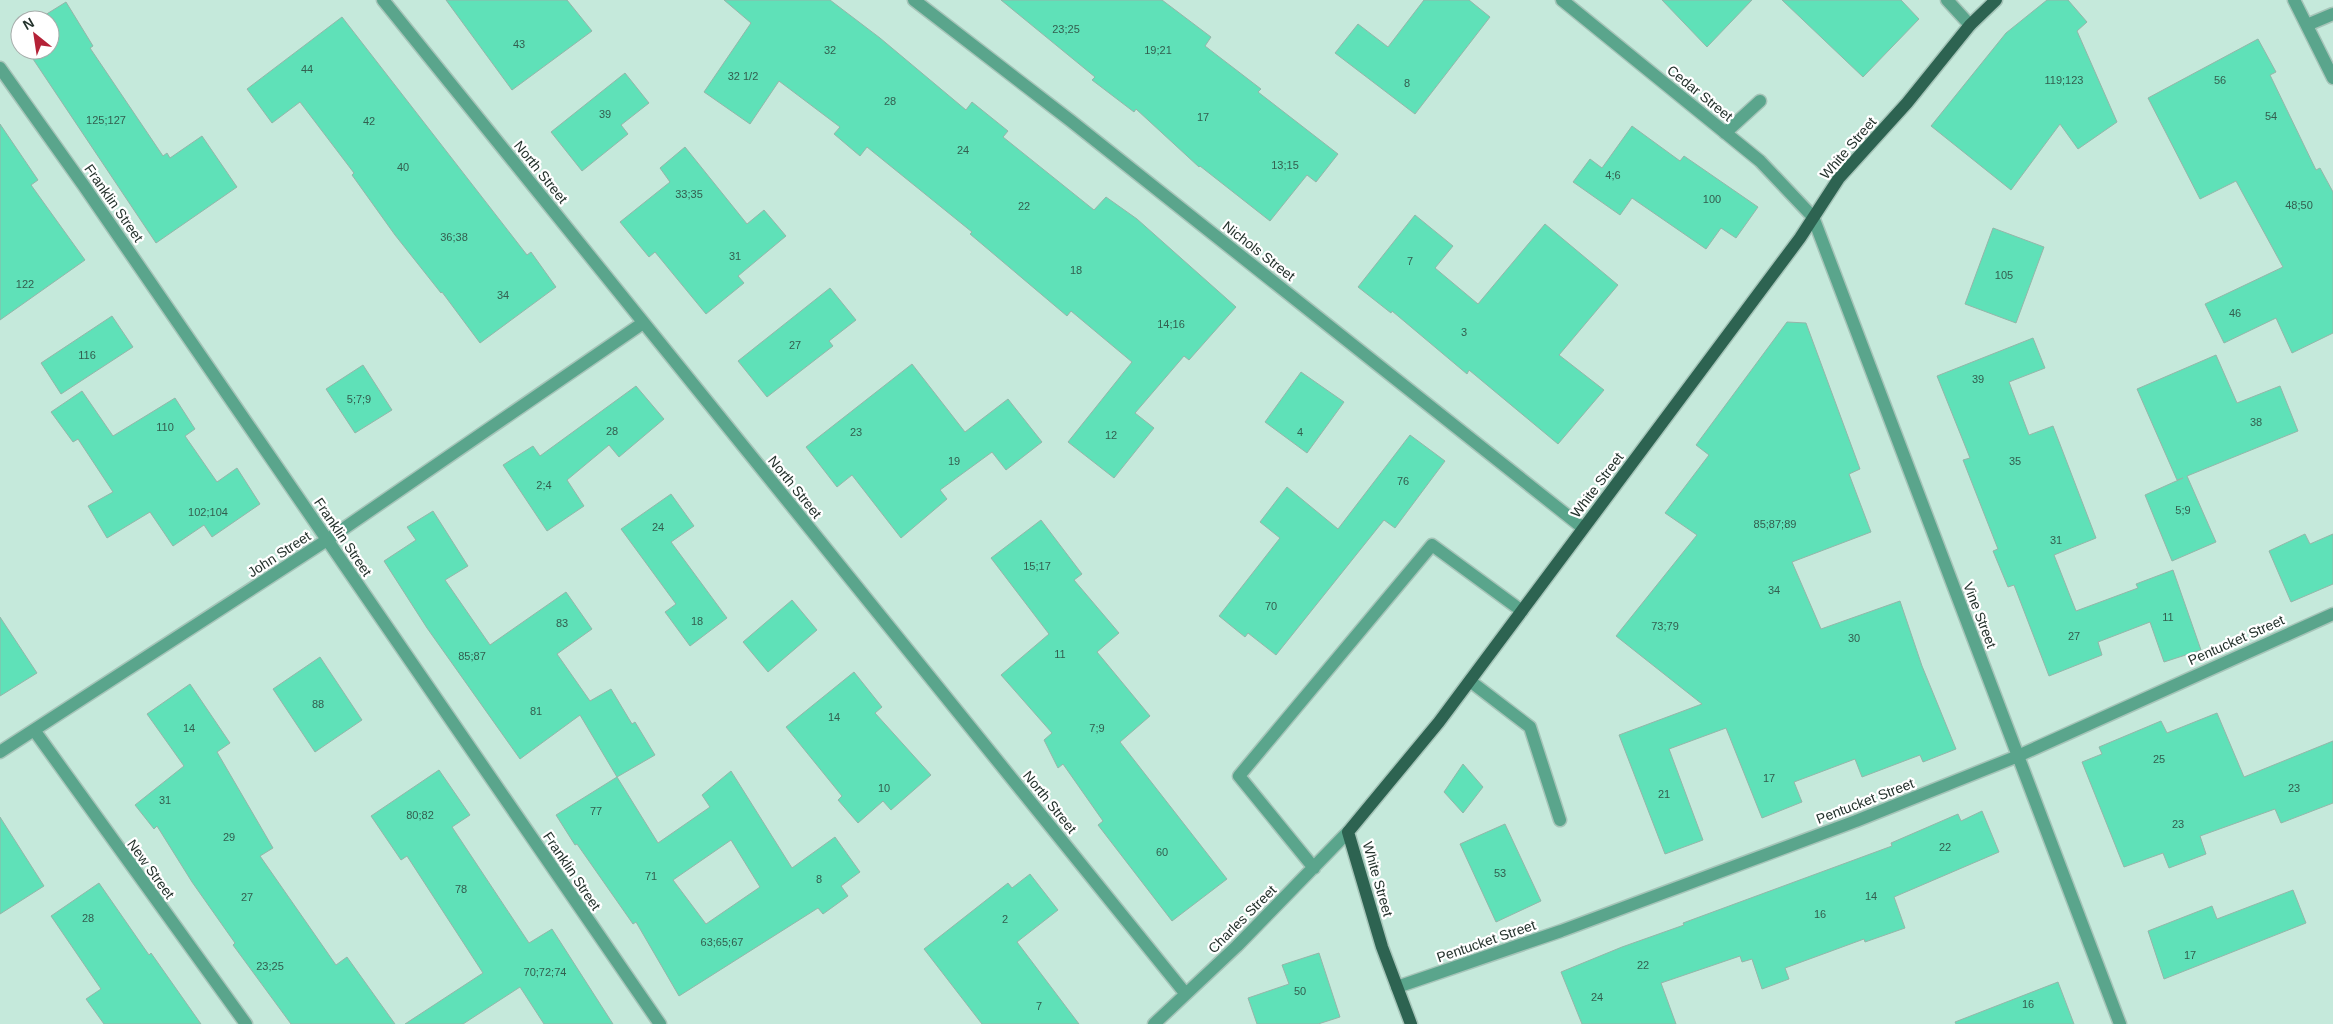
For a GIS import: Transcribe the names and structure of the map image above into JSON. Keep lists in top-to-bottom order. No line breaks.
{"streets":{"main road":["White Street"],"street":["Cedar Street","North Street","Franklin Street","Nichols Street","John Street","Vine Street","Pentucket Street","New Street","Charles Street"]},"crossings":[["Cedar Street","White Street"],["Cedar Street","Vine Street"],["White Street","Nichols Street"],["White Street","Vine Street"],["White Street","Pentucket Street"],["White Street","Charles Street"],["North Street","John Street"],["North Street","Charles Street"],["Franklin Street","John Street"],["John Street","New Street"],["Vine Street","Pentucket Street"]],"house_numbers":["23;25","43","32","19;21","44","32 1/2","119;123","56","8","28","39","54","17","125;127","42","24","13;15","40","4;6","33;35","100","48;50","22","36;38","31","7","18","105","122","34","46","14;16","3","27","116","39","5;7;9","38","110","28","23","4","12","19","35","76","2;4","5;9","102;104","85;87;89","24","31","15;17","34","70","11","18","83","73;79","27","30","11","85;87","88","81","14","14","7;9","25","17","10","23","21","31","77","80;82","23","29","22","60","53","71","8","78","14","27","16","28","2","63;65;67","17","22","23;25","70;72;74","50","24","16","7"],"north":"top left"}
